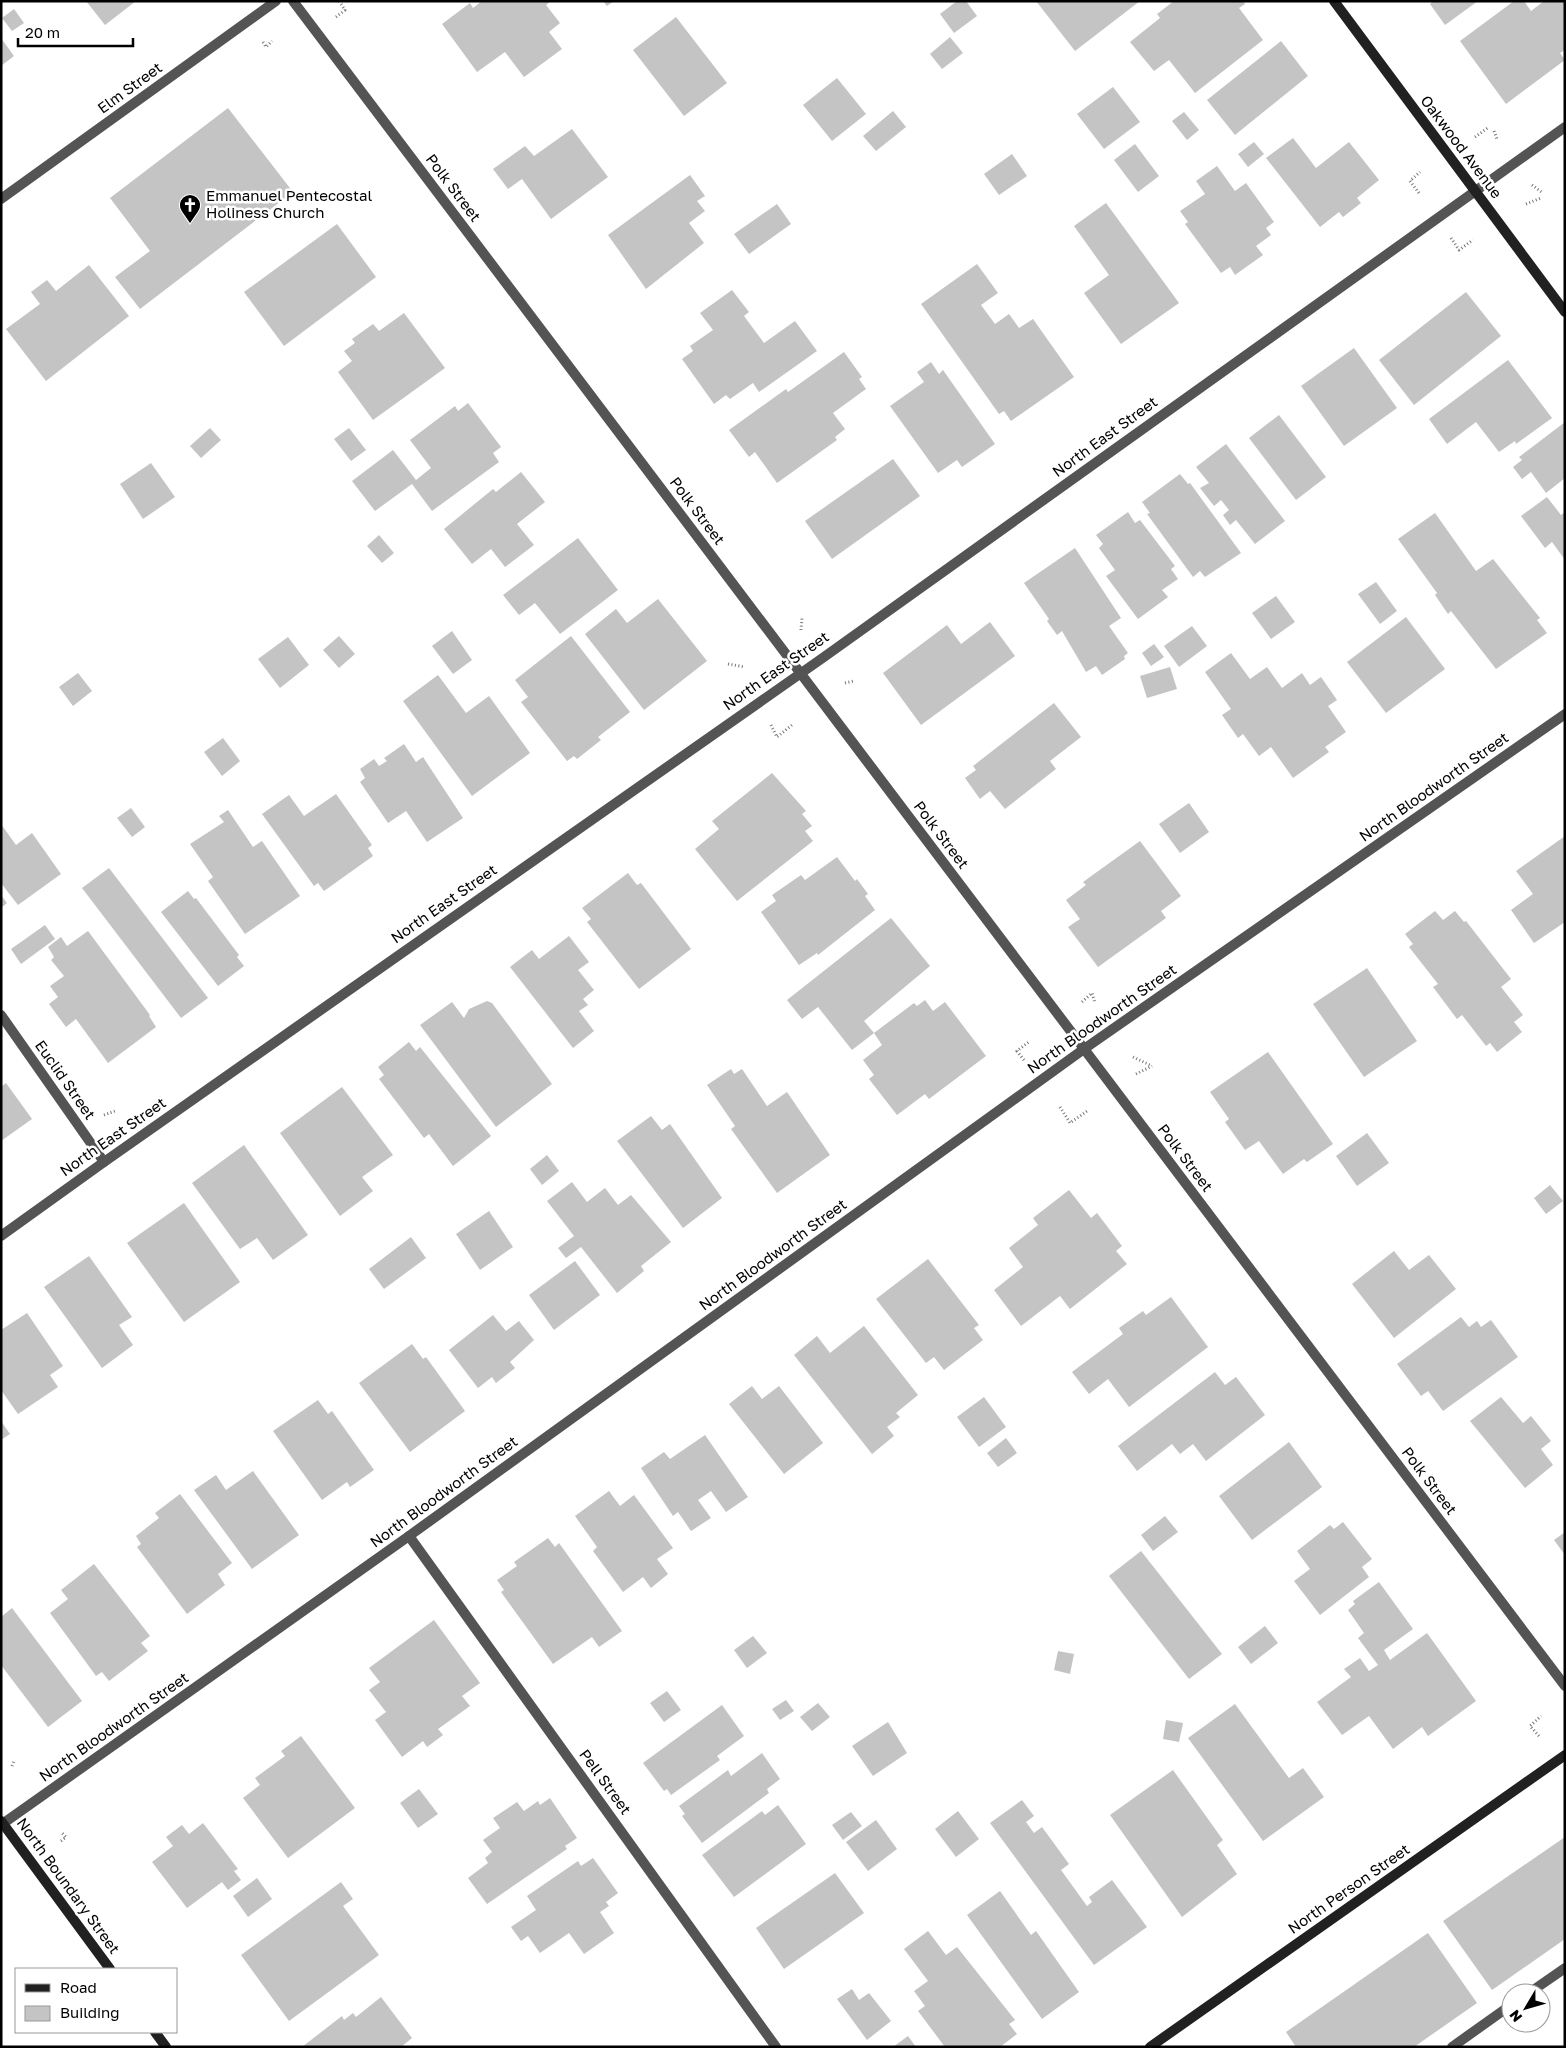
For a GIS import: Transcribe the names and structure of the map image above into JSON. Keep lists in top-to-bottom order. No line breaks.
{"streets":{"street":["Elm Street","Oakwood Avenue","Polk Street","North East Street","North Bloodworth Street","Euclid Street","Pell Street","North Boundary Street","North Person Street"]},"crossings":[["Oakwood Avenue","North East Street"],["Polk Street","North East Street"],["Polk Street","North Bloodworth Street"],["North East Street","Euclid Street"],["North Bloodworth Street","Pell Street"],["North Bloodworth Street","North Boundary Street"]],"places":{"church":["Emmanuel Pentecostal Holiness Church"]},"legend":["Road","Building"],"scale_bar":"20 m","north":"bottom left"}
